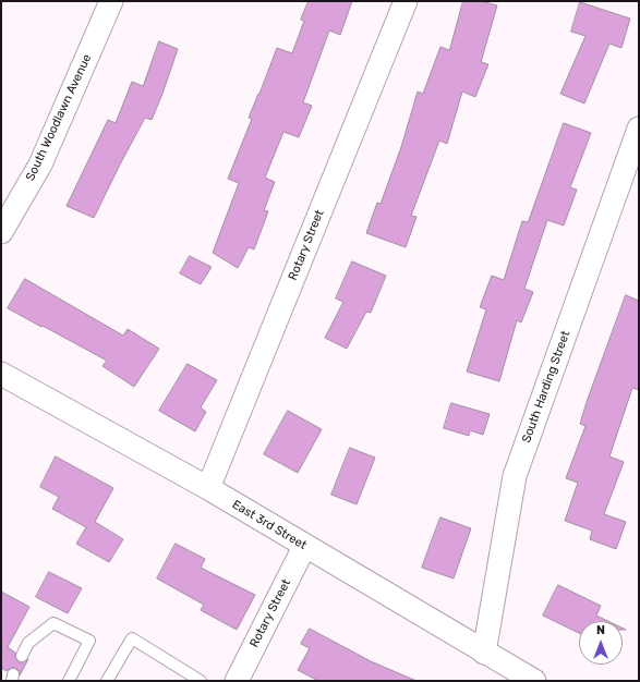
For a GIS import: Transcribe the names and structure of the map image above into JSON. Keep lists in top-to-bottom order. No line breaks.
{"streets":{"street":["South Woodlawn Avenue","Rotary Street","South Harding Street","East 3rd Street"]},"crossings":[["Rotary Street","East 3rd Street"],["South Harding Street","East 3rd Street"]],"north":"top"}
